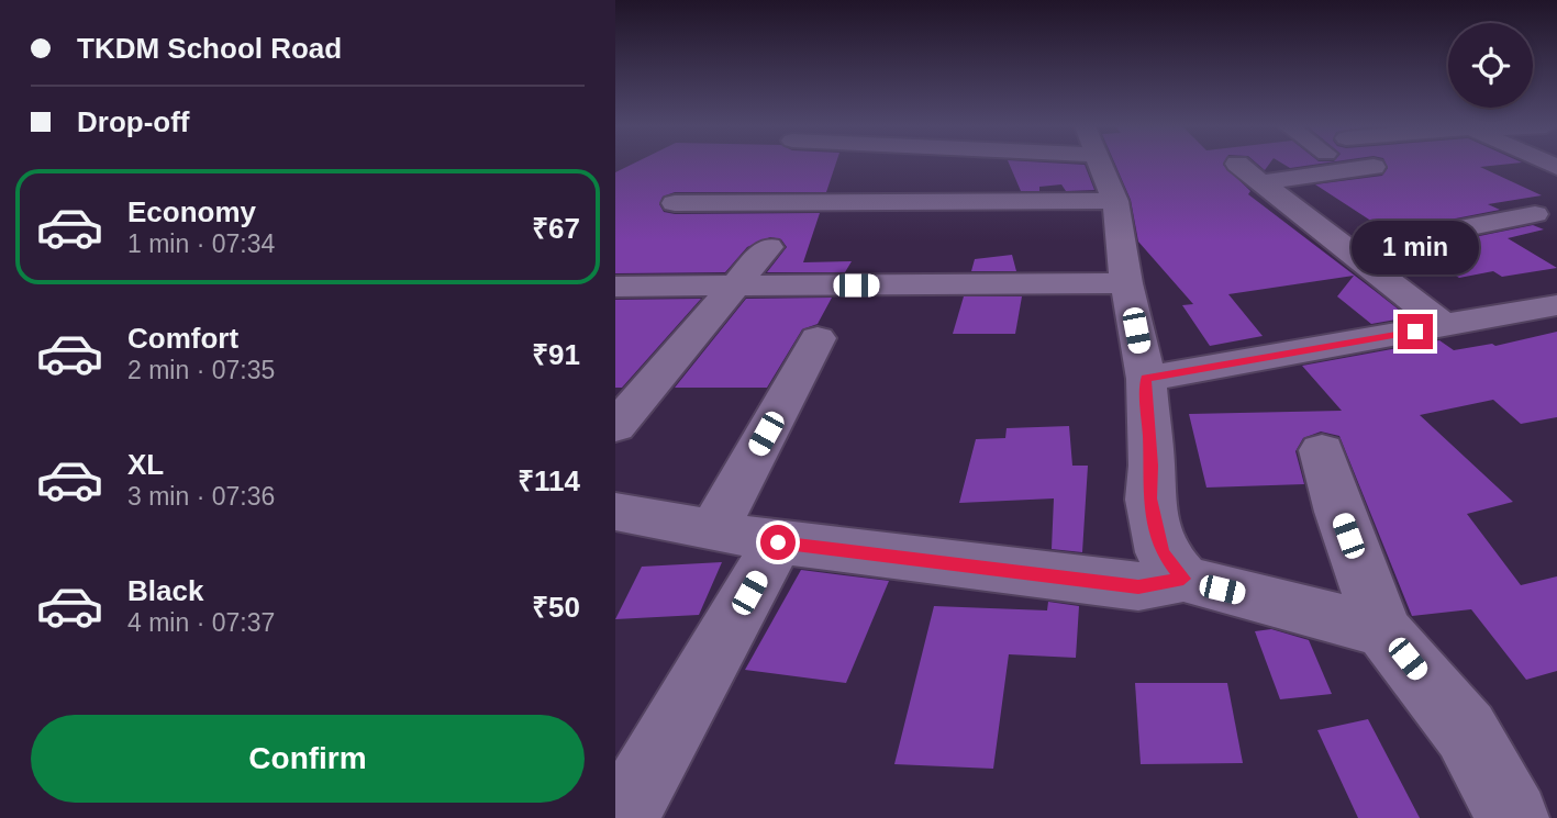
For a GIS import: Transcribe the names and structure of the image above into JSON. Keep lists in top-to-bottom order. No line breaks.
{"page":{"banner":["TKDM School Road","Drop-off"],"list":[{"name":"Economy","note":"1 min · 07:34","value":"₹67"},{"name":"Comfort","note":"2 min · 07:35","value":"₹91"},{"name":"XL","note":"3 min · 07:36","value":"₹114"},{"name":"Black","note":"4 min · 07:37","value":"₹50"}],"bubble":"1 min","buttons":"Confirm"}}
